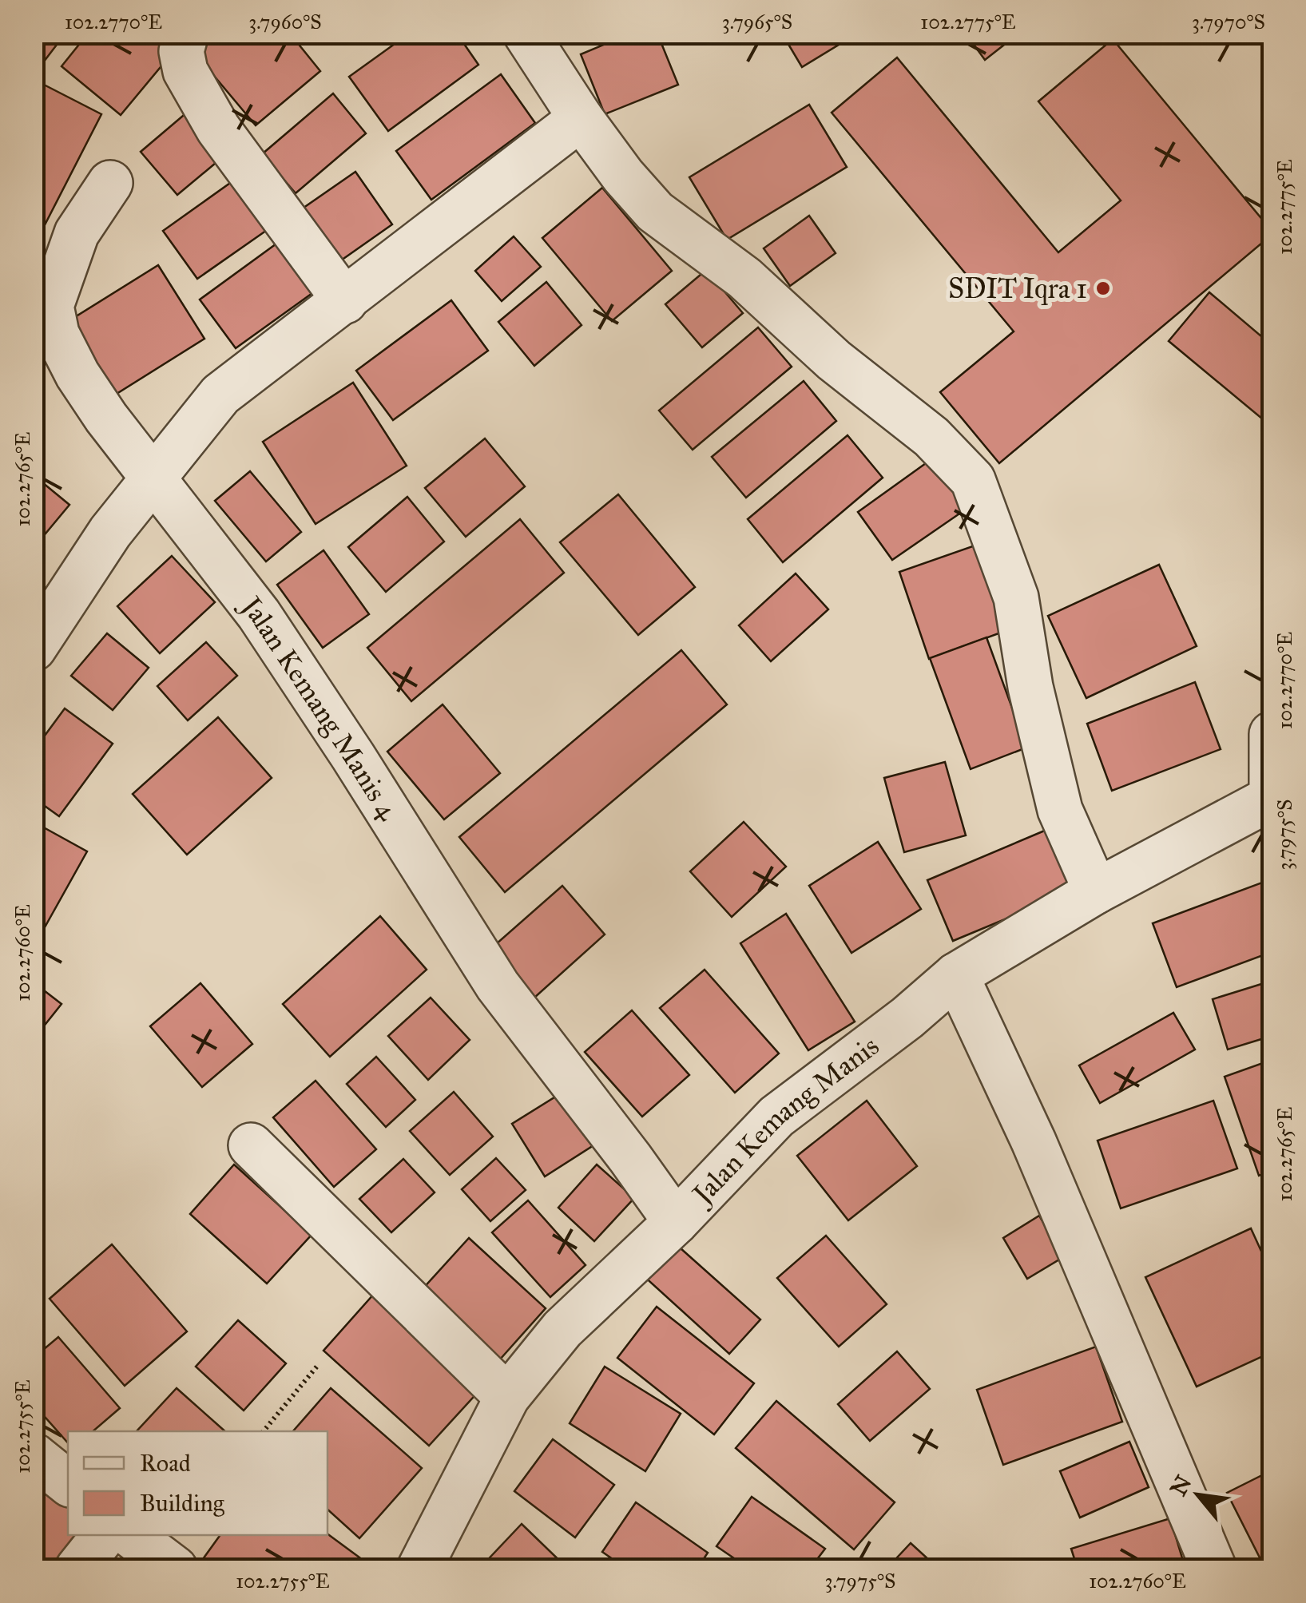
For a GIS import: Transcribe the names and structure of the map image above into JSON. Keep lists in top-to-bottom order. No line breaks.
{"streets":{"street":["Jalan Kemang Manis 4","Jalan Kemang Manis"]},"crossings":[["Jalan Kemang Manis 4","Jalan Kemang Manis"]],"places":["SDIT Iqra 1"],"legend":["Road","Building"],"north":"top left","coordinates":["102.2770°E","3.7960°S","3.7965°S","102.2775°E","3.7970°S","102.2765°E","3.7975°S","102.2760°E","102.2755°E"]}
